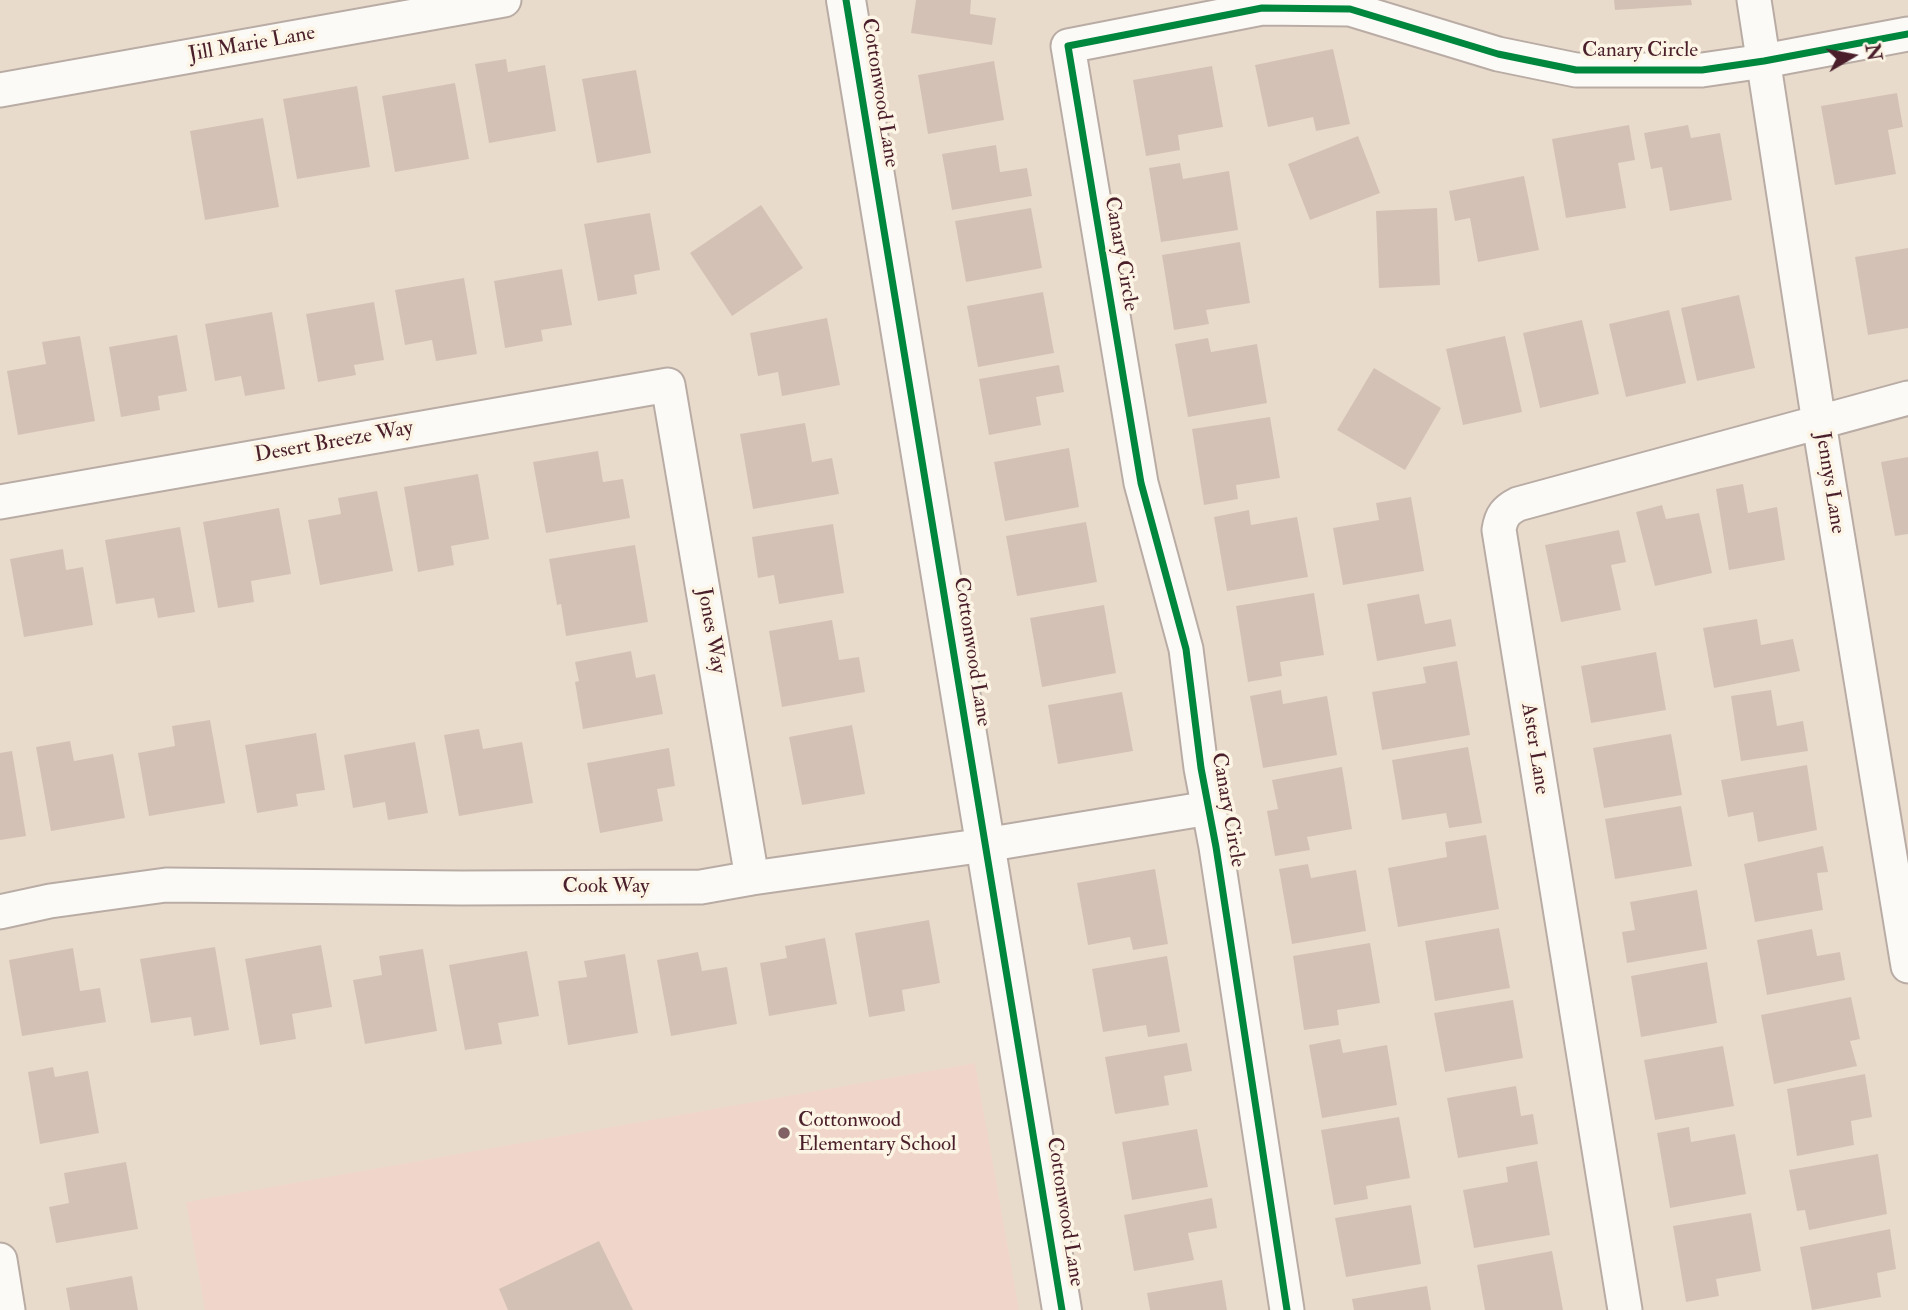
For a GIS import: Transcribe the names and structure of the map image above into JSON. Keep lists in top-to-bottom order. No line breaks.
{"streets":{"main road":["Cottonwood Lane"],"street":["Jill Marie Lane","Canary Circle","Desert Breeze Way","Jennys Lane","Jones Way","Aster Lane","Cook Way"]},"crossings":[["Canary Circle","Jennys Lane"],["Canary Circle","Cook Way"],["Cottonwood Lane","Cook Way"],["Desert Breeze Way","Jones Way"],["Jennys Lane","Aster Lane"],["Jones Way","Cook Way"]],"places":["Cottonwood Elementary School"],"north":"right"}
